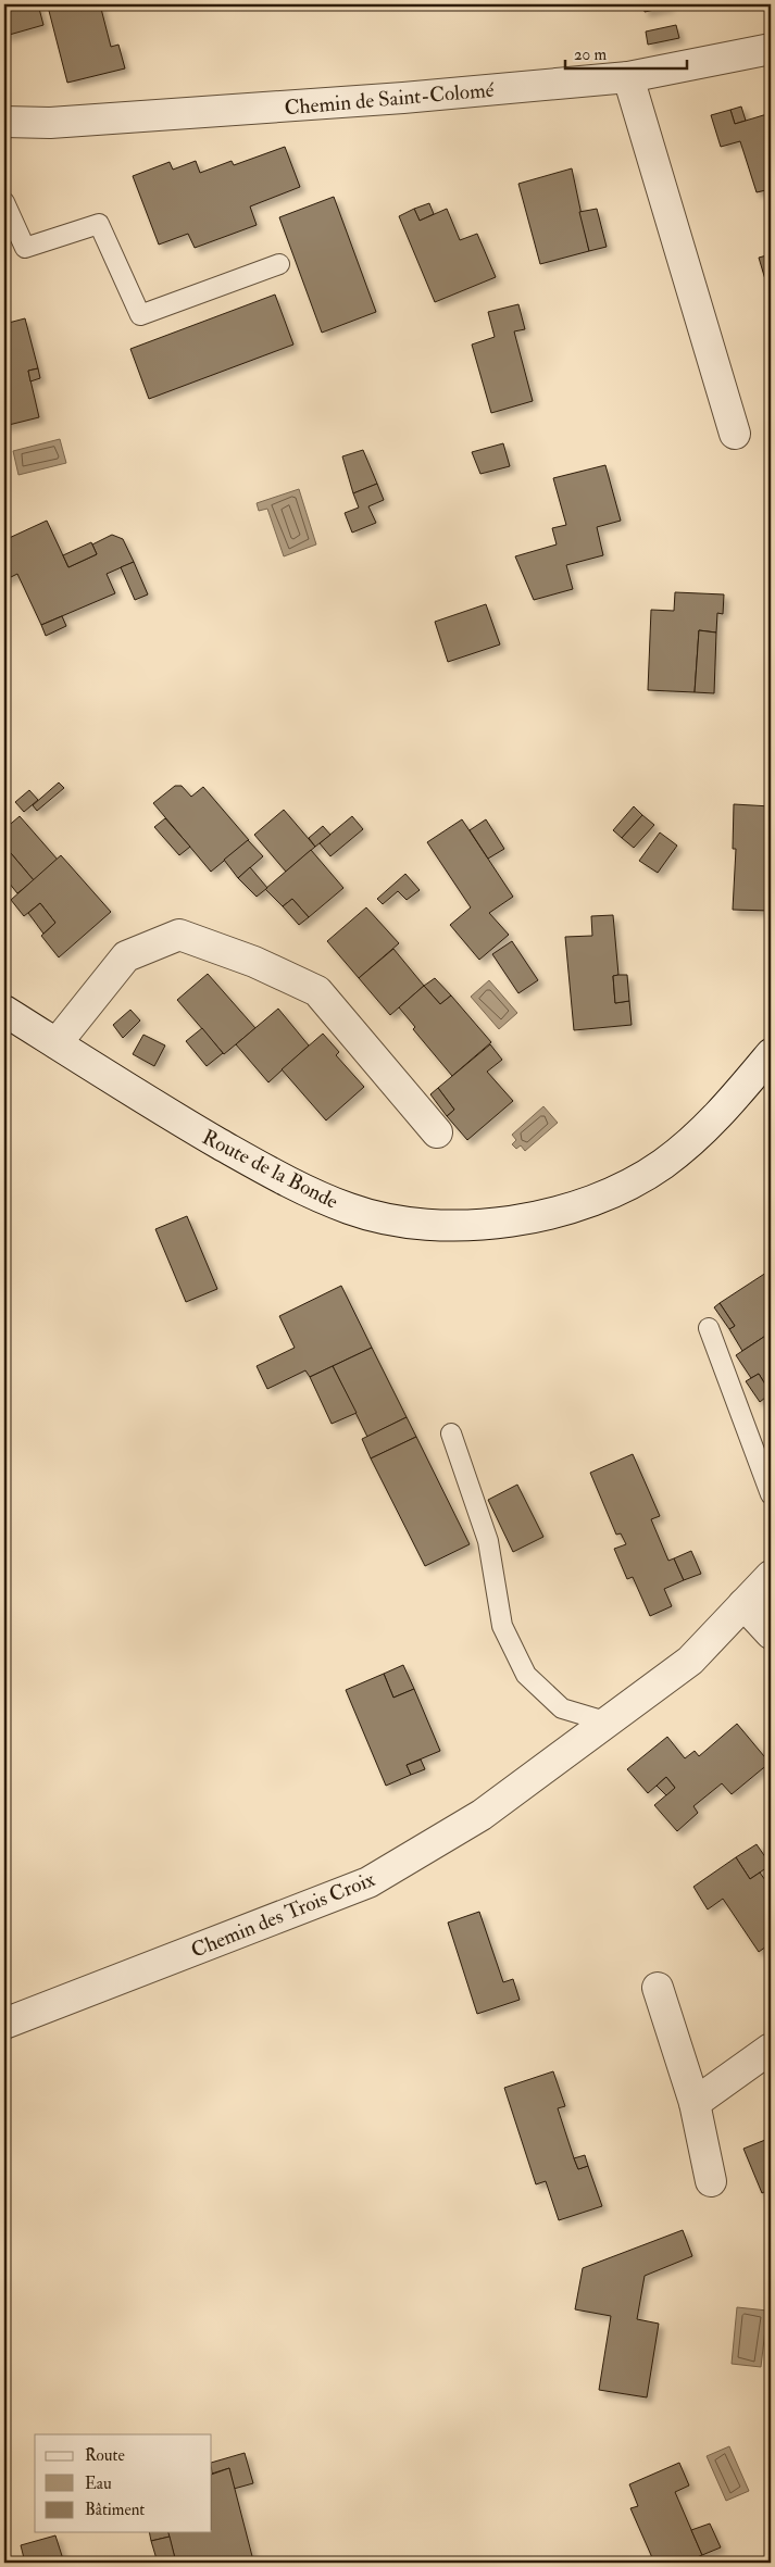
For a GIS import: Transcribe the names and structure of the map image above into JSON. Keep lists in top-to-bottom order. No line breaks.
{"streets":{"street":["Chemin de Saint-Colomé","Route de la Bonde","Chemin des Trois Croix"]},"legend":["Route","Eau","Bâtiment"],"scale_bar":"20 m"}
